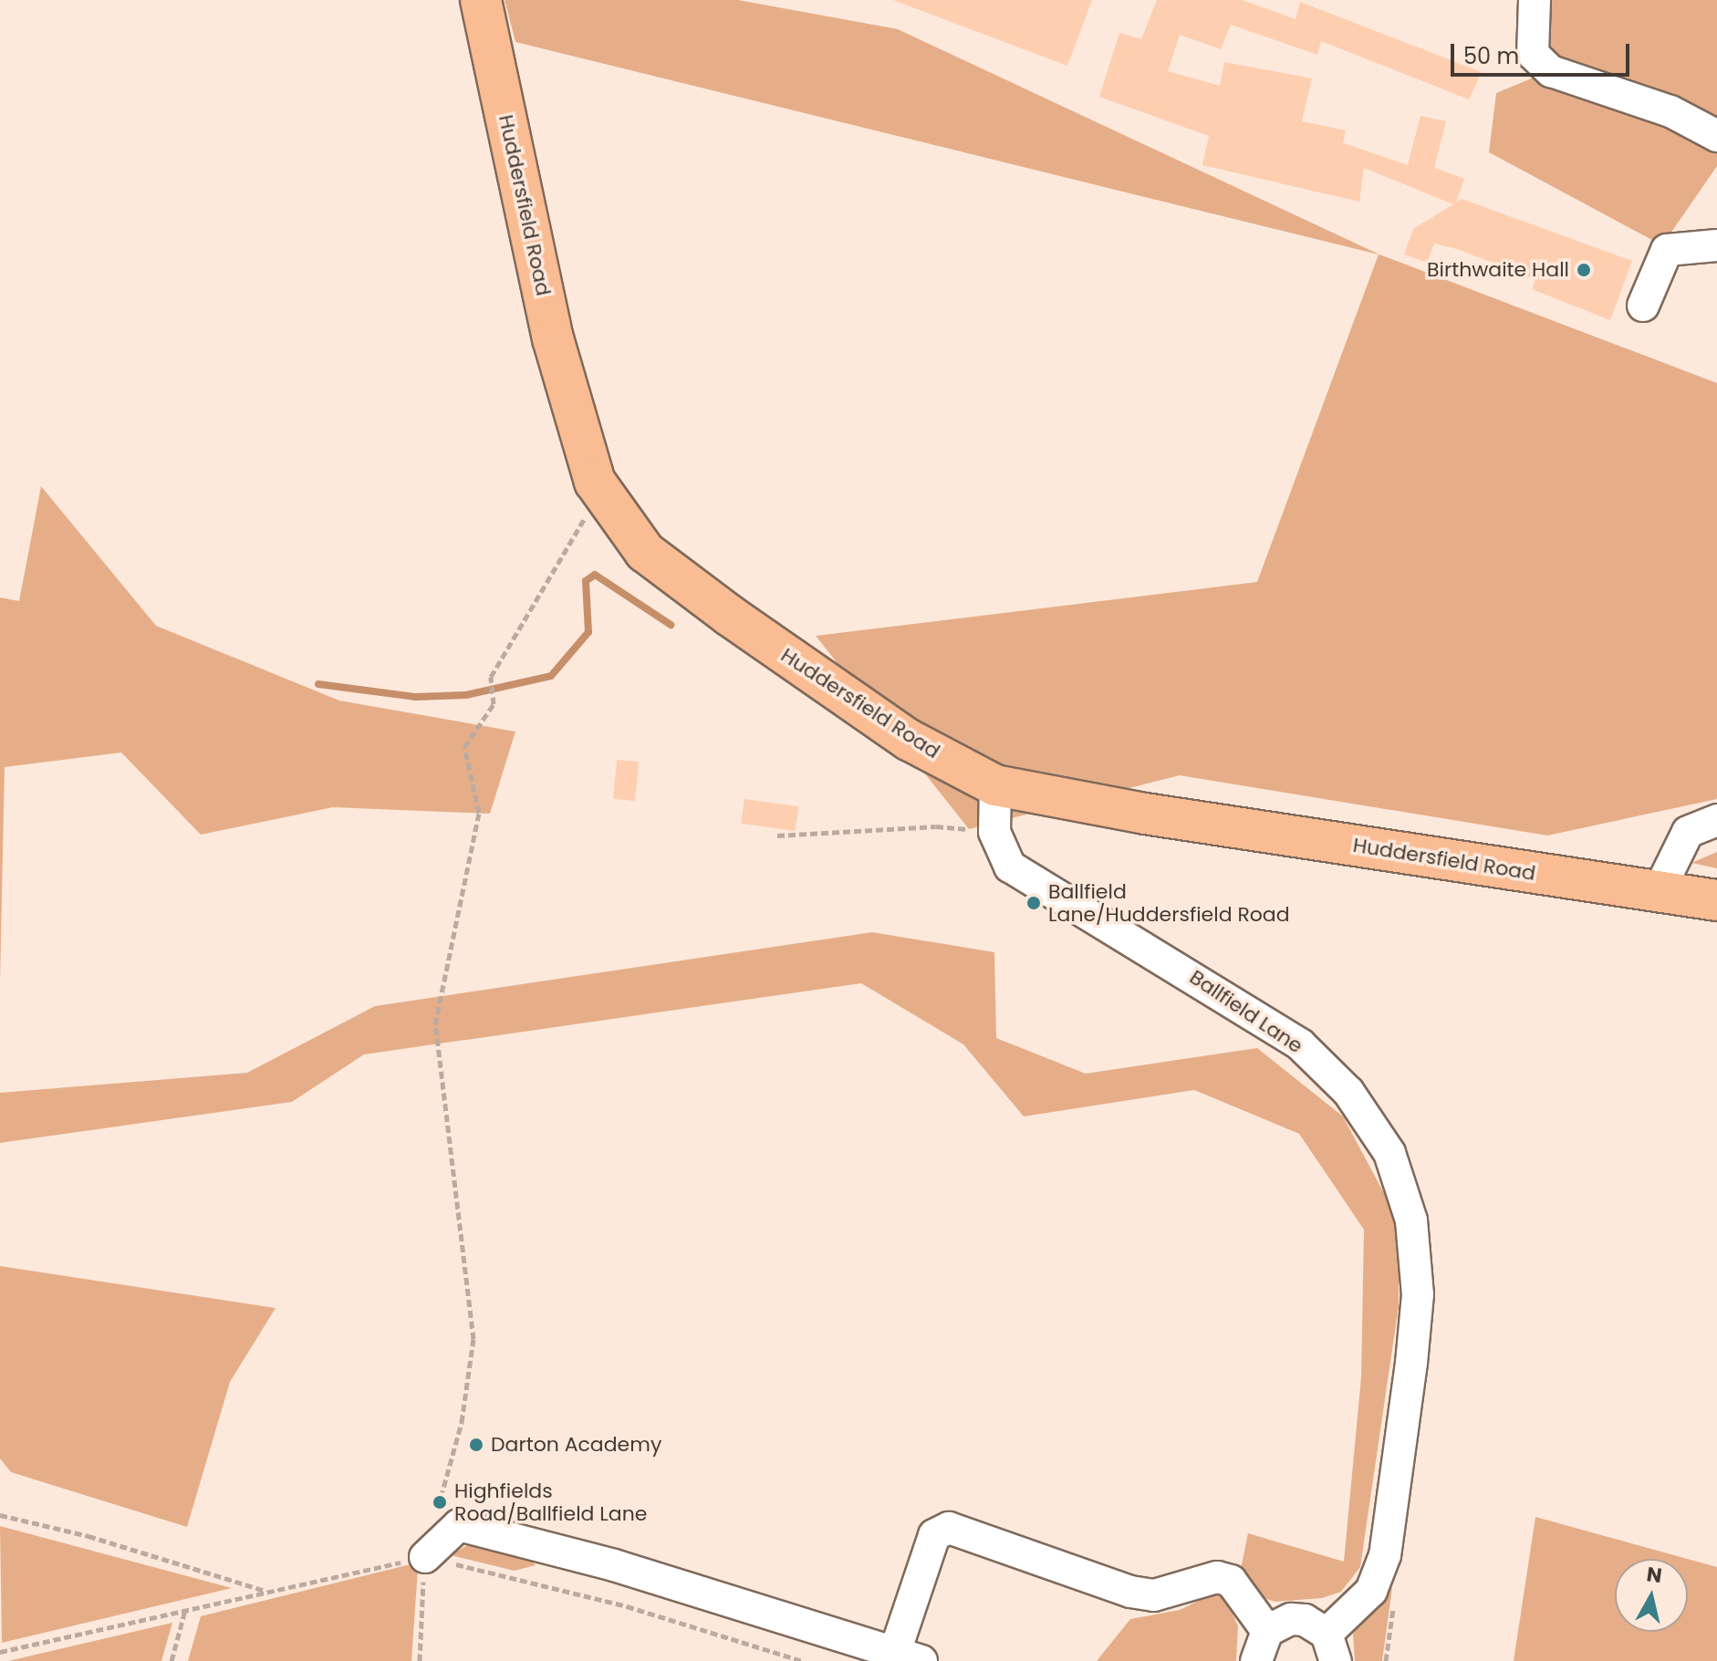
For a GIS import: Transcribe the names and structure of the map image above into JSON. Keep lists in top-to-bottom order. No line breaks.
{"streets":{"highway":["Huddersfield Road"],"street":["Ballfield Lane"]},"crossings":[["Huddersfield Road","Ballfield Lane"]],"places":["Birthwaite Hall","Ballfield Lane/Huddersfield Road","Darton Academy","Highfields Road/Ballfield Lane"],"scale_bar":"50 m","north":"top"}
